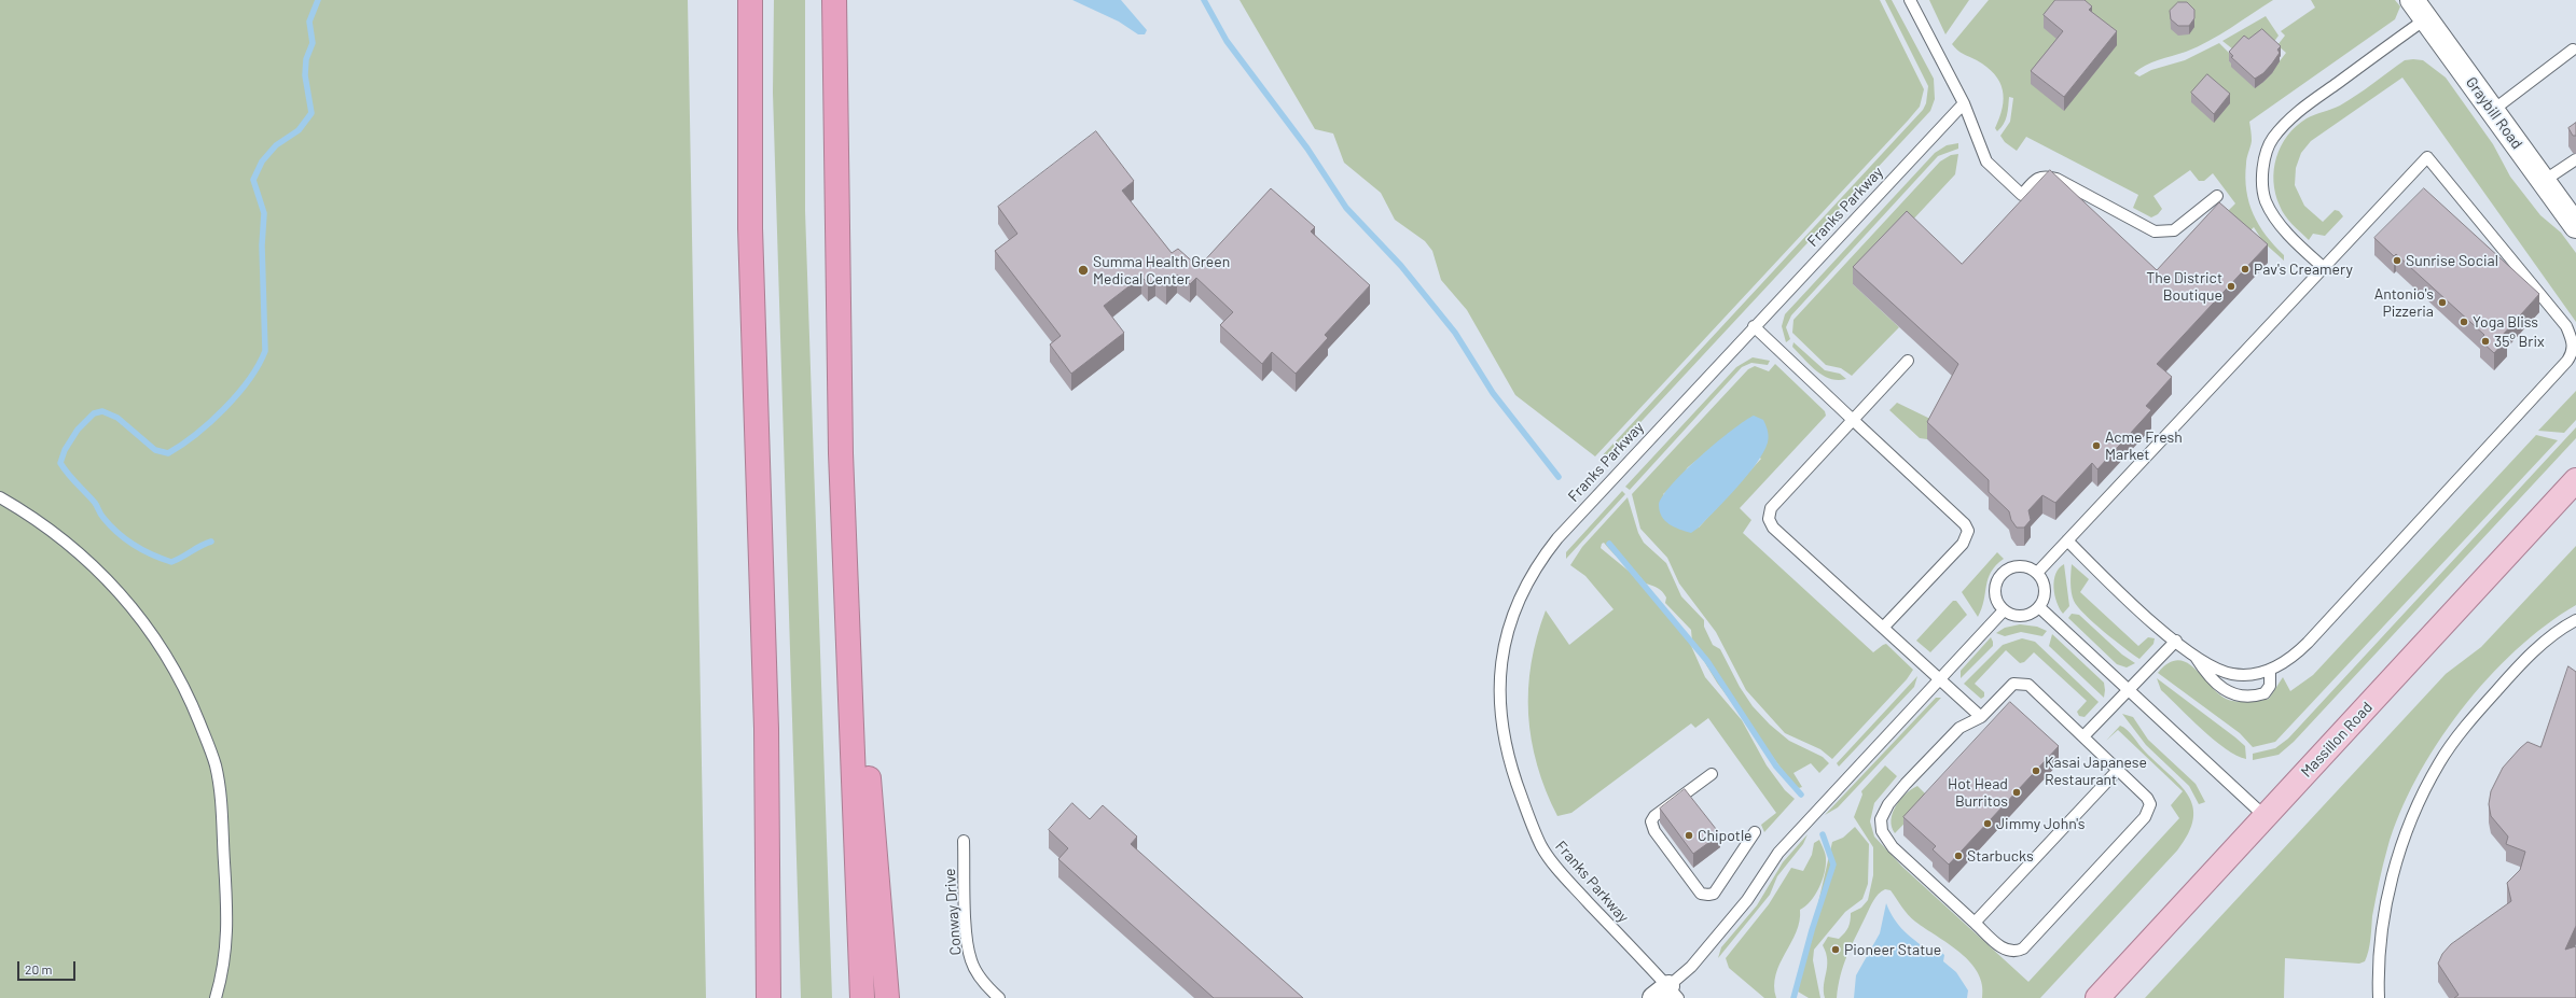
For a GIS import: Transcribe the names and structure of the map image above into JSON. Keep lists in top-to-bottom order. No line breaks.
{"streets":{"main road":["Massillon Road"],"street":["Graybill Road"],"lane":["Franks Parkway","Conway Drive"]},"places":["Sunrise Social","Pav's Creamery","Summa Health Green Medical Center","The District Boutique","Antonio's Pizzeria","Yoga Bliss","35° Brix","Acme Fresh Market","Kasai Japanese Restaurant","Hot Head Burritos","Jimmy John's","Chipotle","Starbucks","Pioneer Statue"],"scale_bar":"20 m"}
